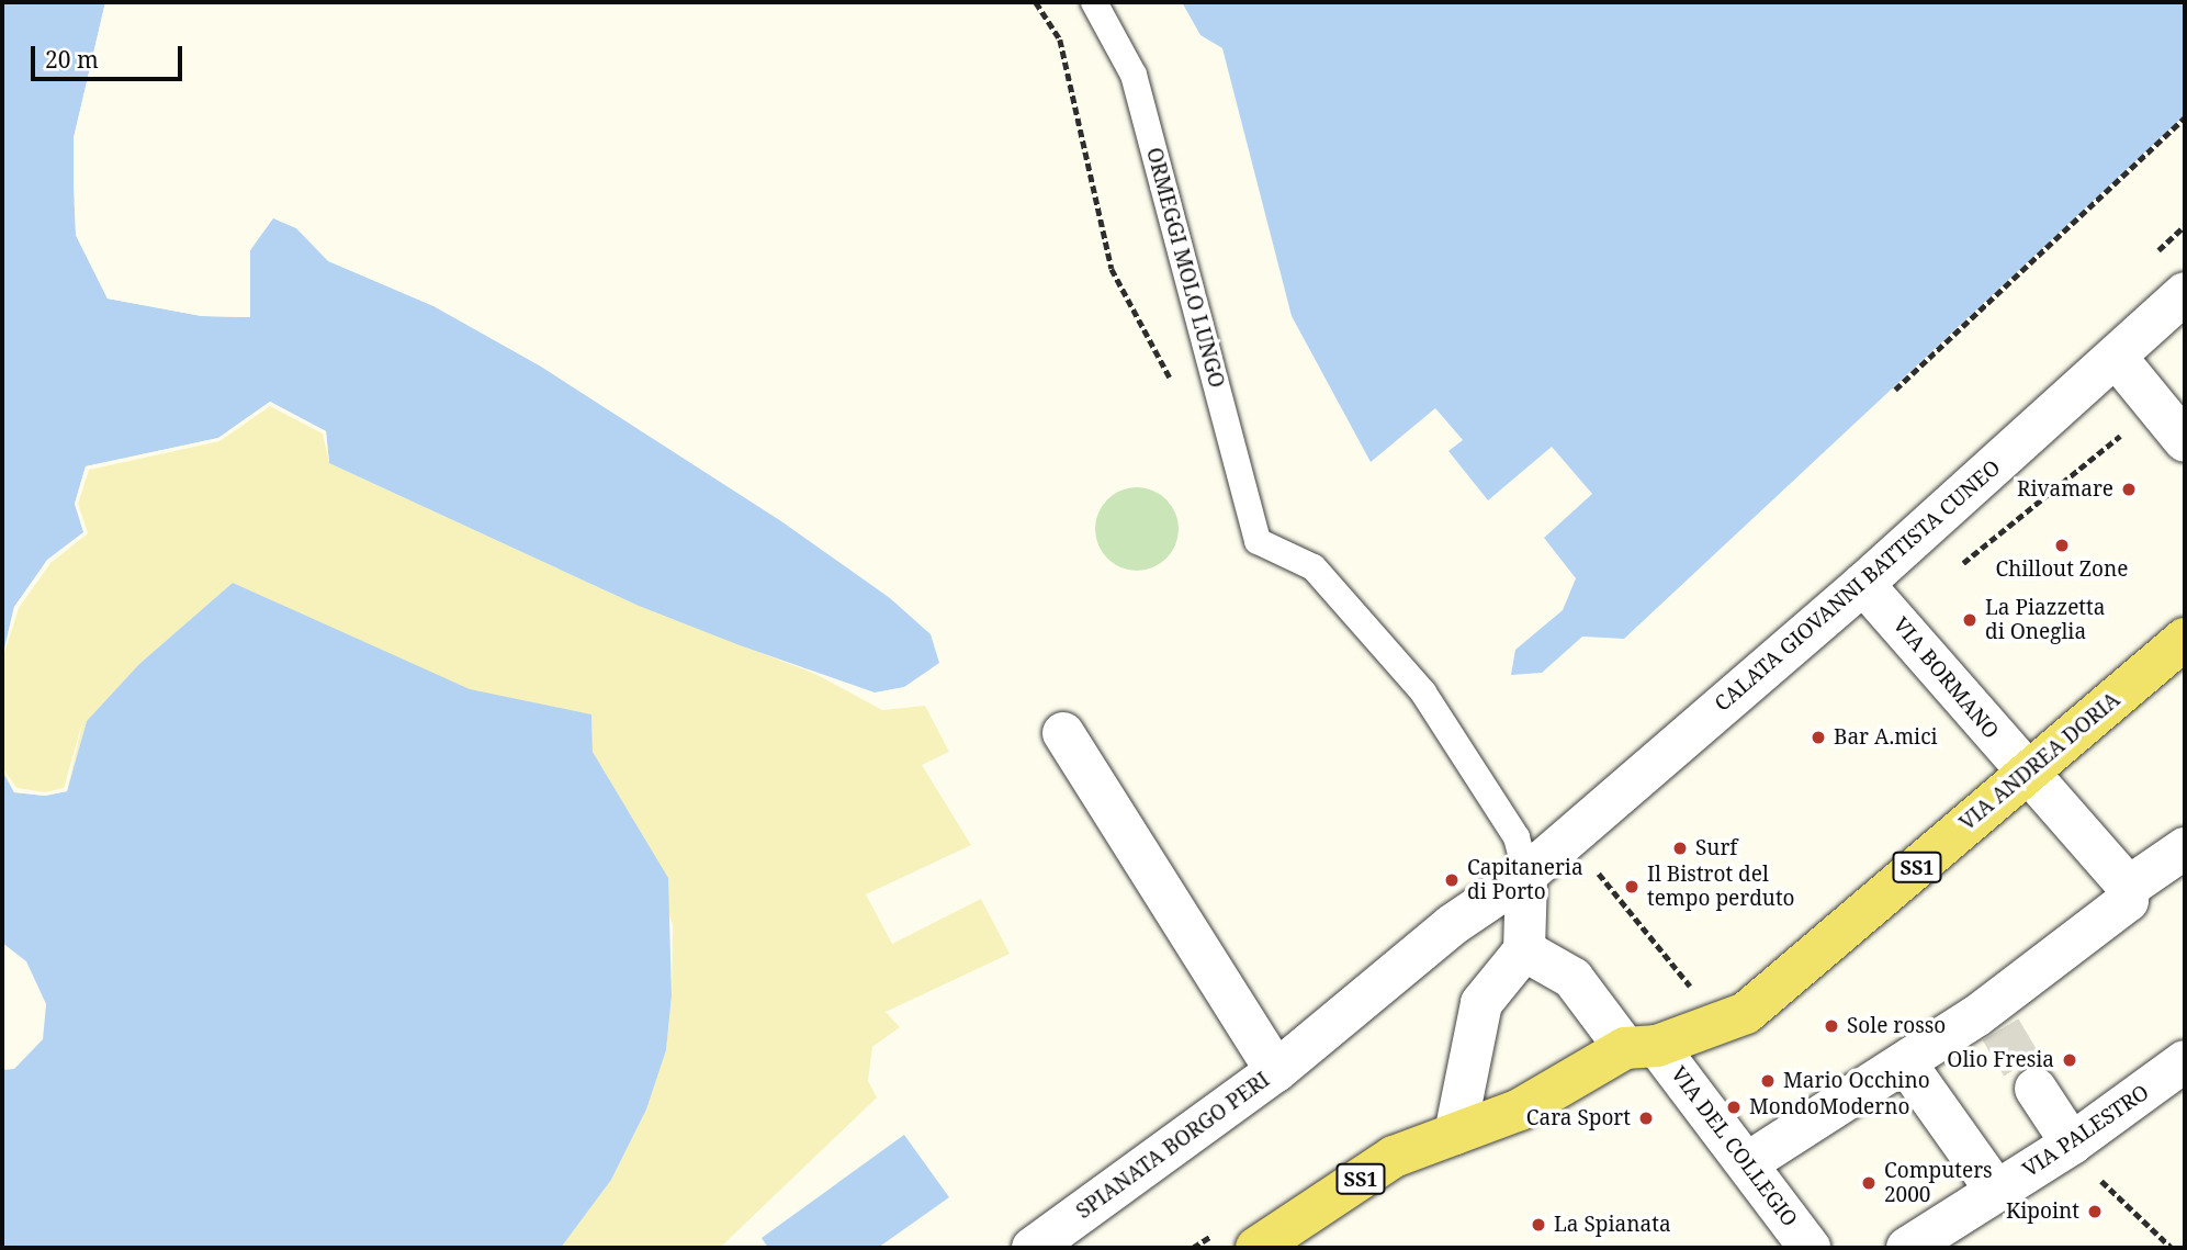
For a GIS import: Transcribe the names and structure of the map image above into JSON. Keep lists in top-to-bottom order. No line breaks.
{"streets":{"main road":["VIA ANDREA DORIA","SS1"],"street":["CALATA GIOVANNI BATTISTA CUNEO","VIA BORMANO","VIA PALESTRO","SPIANATA BORGO PERI","VIA DEL COLLEGIO"],"lane":["ORMEGGI MOLO LUNGO"]},"crossings":[["ORMEGGI MOLO LUNGO","CALATA GIOVANNI BATTISTA CUNEO"],["CALATA GIOVANNI BATTISTA CUNEO","VIA BORMANO"],["CALATA GIOVANNI BATTISTA CUNEO","SPIANATA BORGO PERI"],["VIA BORMANO","VIA ANDREA DORIA"],["VIA ANDREA DORIA","SS1"],["VIA ANDREA DORIA","VIA DEL COLLEGIO"],["SS1","VIA DEL COLLEGIO"]],"places":["Rivamare","Chillout Zone","La Piazzetta di Oneglia","Bar A.mici","Surf","Capitaneria di Porto","Il Bistrot del tempo perduto","Sole rosso","Olio Fresia","Mario Occhino","MondoModerno","Cara Sport","Computers 2000","Kipoint","La Spianata"],"scale_bar":"20 m"}
